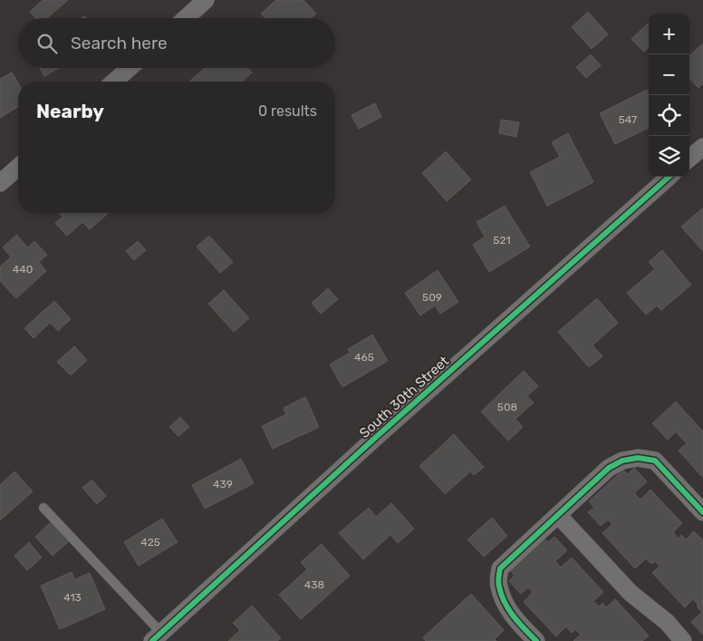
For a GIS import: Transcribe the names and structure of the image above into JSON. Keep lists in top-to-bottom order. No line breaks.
{"streets":{"street":["South 30th Street"]},"house_numbers":["547","521","440","509","465","508","439","425","438","413"],"page":{"map_buttons":["+","−"],"search":"Search here","heading":["Nearby","0 results"]}}
